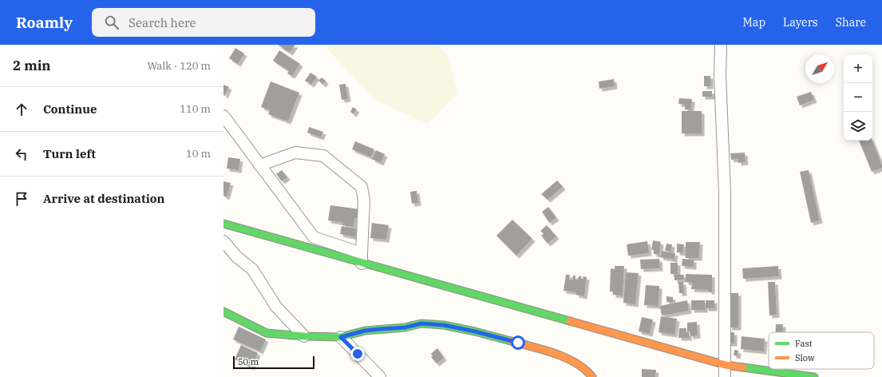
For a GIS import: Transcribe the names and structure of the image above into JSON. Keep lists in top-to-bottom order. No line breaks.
{"legend":["Fast","Slow"],"scale_bar":"50 m","north":"top right","page":{"header":"Roamly","search":"Search here","nav":["Map","Layers","Share"],"heading":["2 min","Walk · 120 m"],"map_buttons":["+","−"],"list":[["Continue","110 m"],["Turn left","10 m"],"Arrive at destination"],"scale":"50 m"}}
